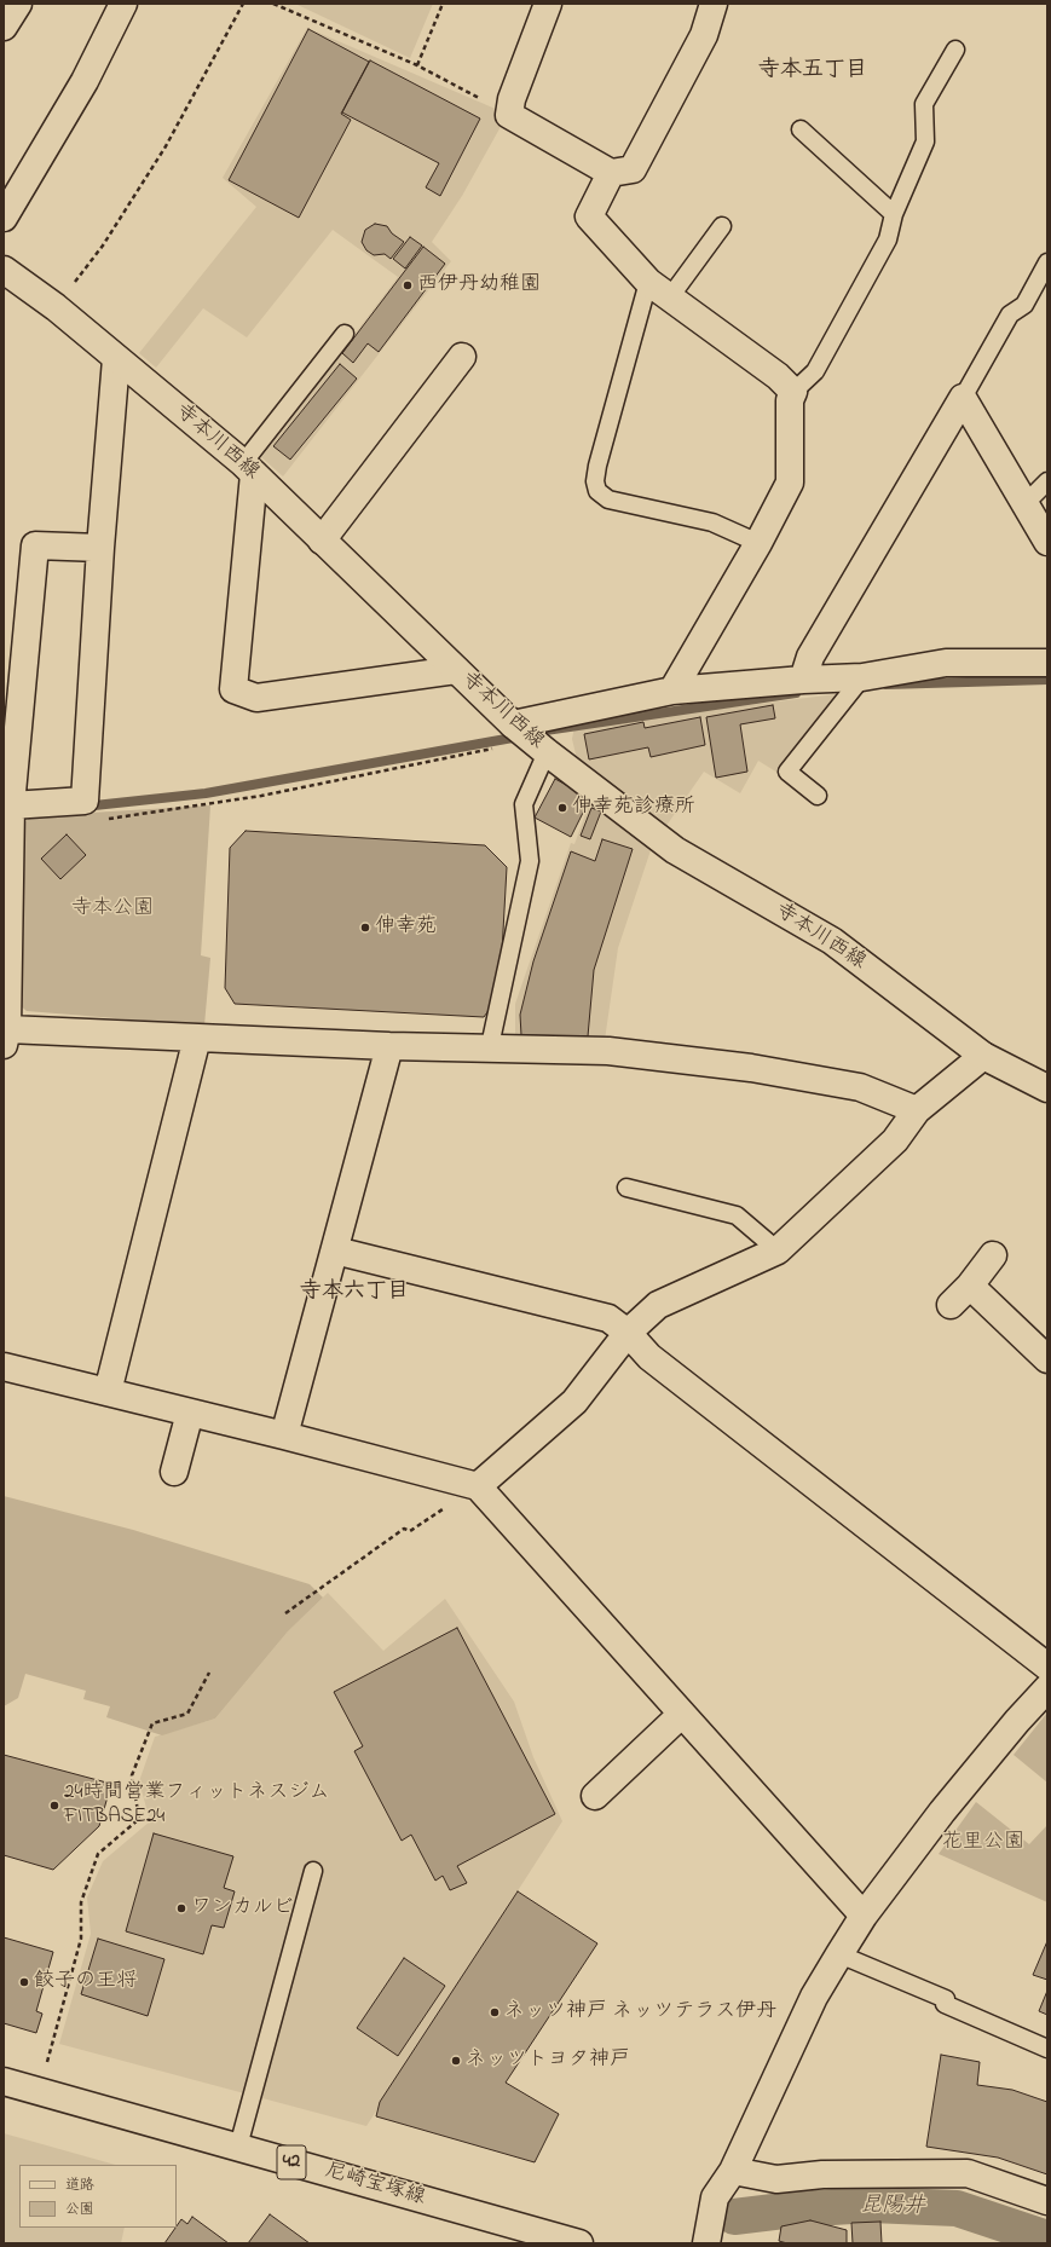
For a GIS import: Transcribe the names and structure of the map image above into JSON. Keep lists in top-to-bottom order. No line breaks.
{"streets":{"street":["寺本川西線","42","尼崎宝塚線"]},"districts":["寺本五丁目","寺本六丁目"],"water":["昆陽井"],"parks":["寺本公園","花里公園"],"places":["西伊丹幼稚園","伸幸苑診療所","伸幸苑","24時間営業フィットネスジム FITBASE24","ワンカルビ","餃子の王将","ネッツ神戸 ネッツテラス伊丹","ネッツトヨタ神戸"],"legend":["道路","公園"]}
